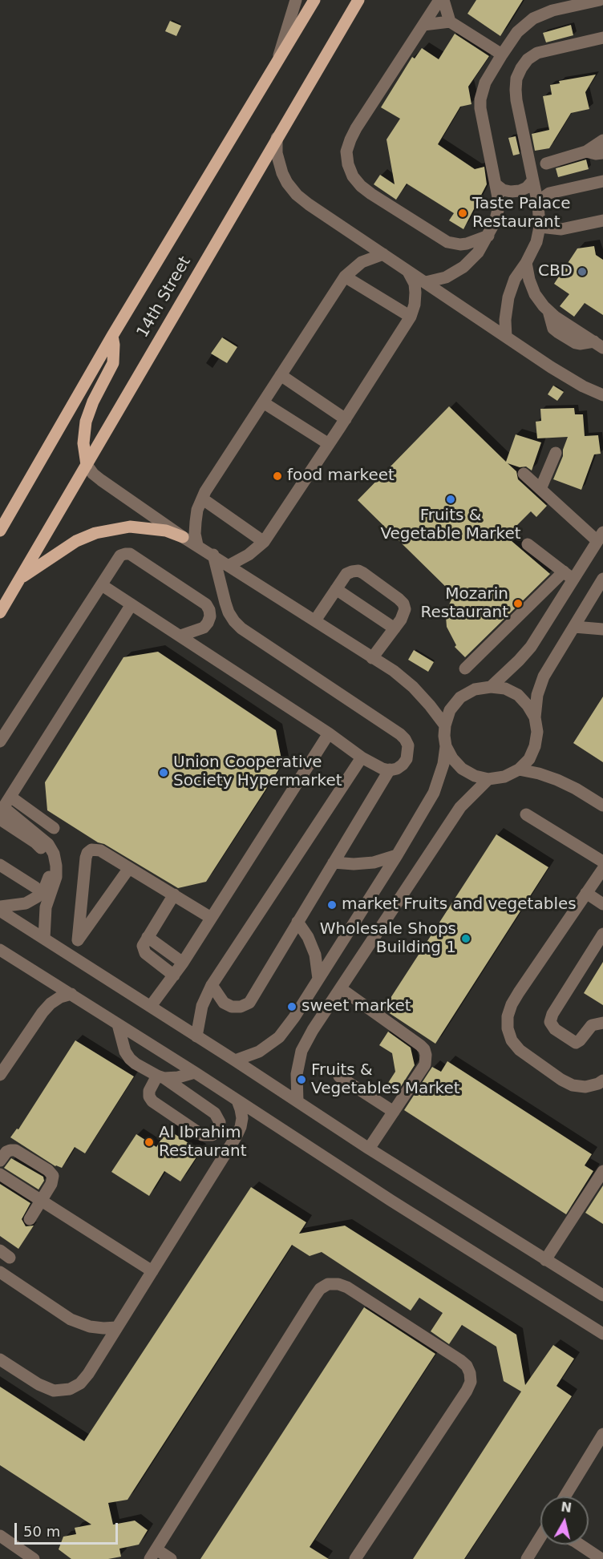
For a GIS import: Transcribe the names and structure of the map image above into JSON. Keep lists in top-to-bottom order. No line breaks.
{"streets":{"main road":["14th Street"]},"places":["Taste Palace Restaurant","CBD","food markeet","Fruits & Vegetable Market","Mozarin Restaurant","Union Cooperative Society Hypermarket","market Fruits and vegetables","Wholesale Shops Building 1","sweet market","Fruits & Vegetables Market","Al Ibrahim Restaurant"],"scale_bar":"50 m","north":"top"}
